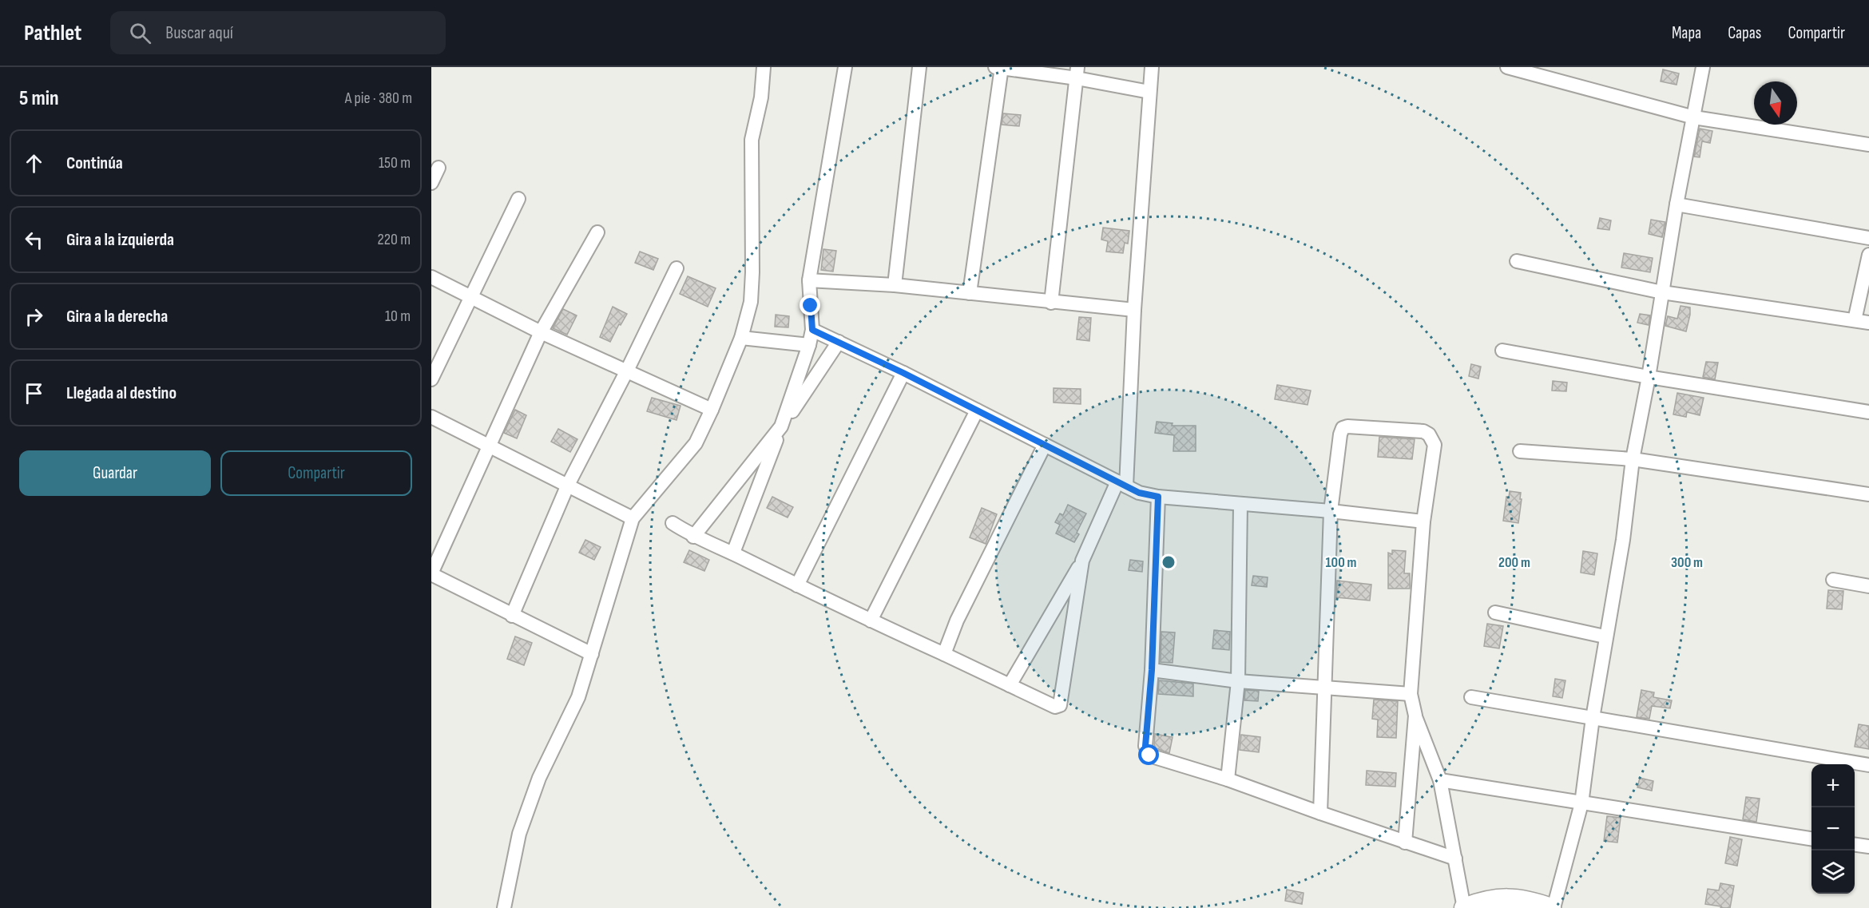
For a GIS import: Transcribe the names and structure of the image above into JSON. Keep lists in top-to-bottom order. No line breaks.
{"north":"bottom","page":{"header":"Pathlet","search":"Buscar aquí","nav":["Mapa","Capas","Compartir"],"heading":["5 min","A pie · 380 m"],"list":[["Continúa","150 m"],["Gira a la izquierda","220 m"],["Gira a la derecha","10 m"],"Llegada al destino"],"buttons":["Guardar","Compartir"],"map_buttons":["+","−"]},"rings":["100 m","200 m","300 m"]}
